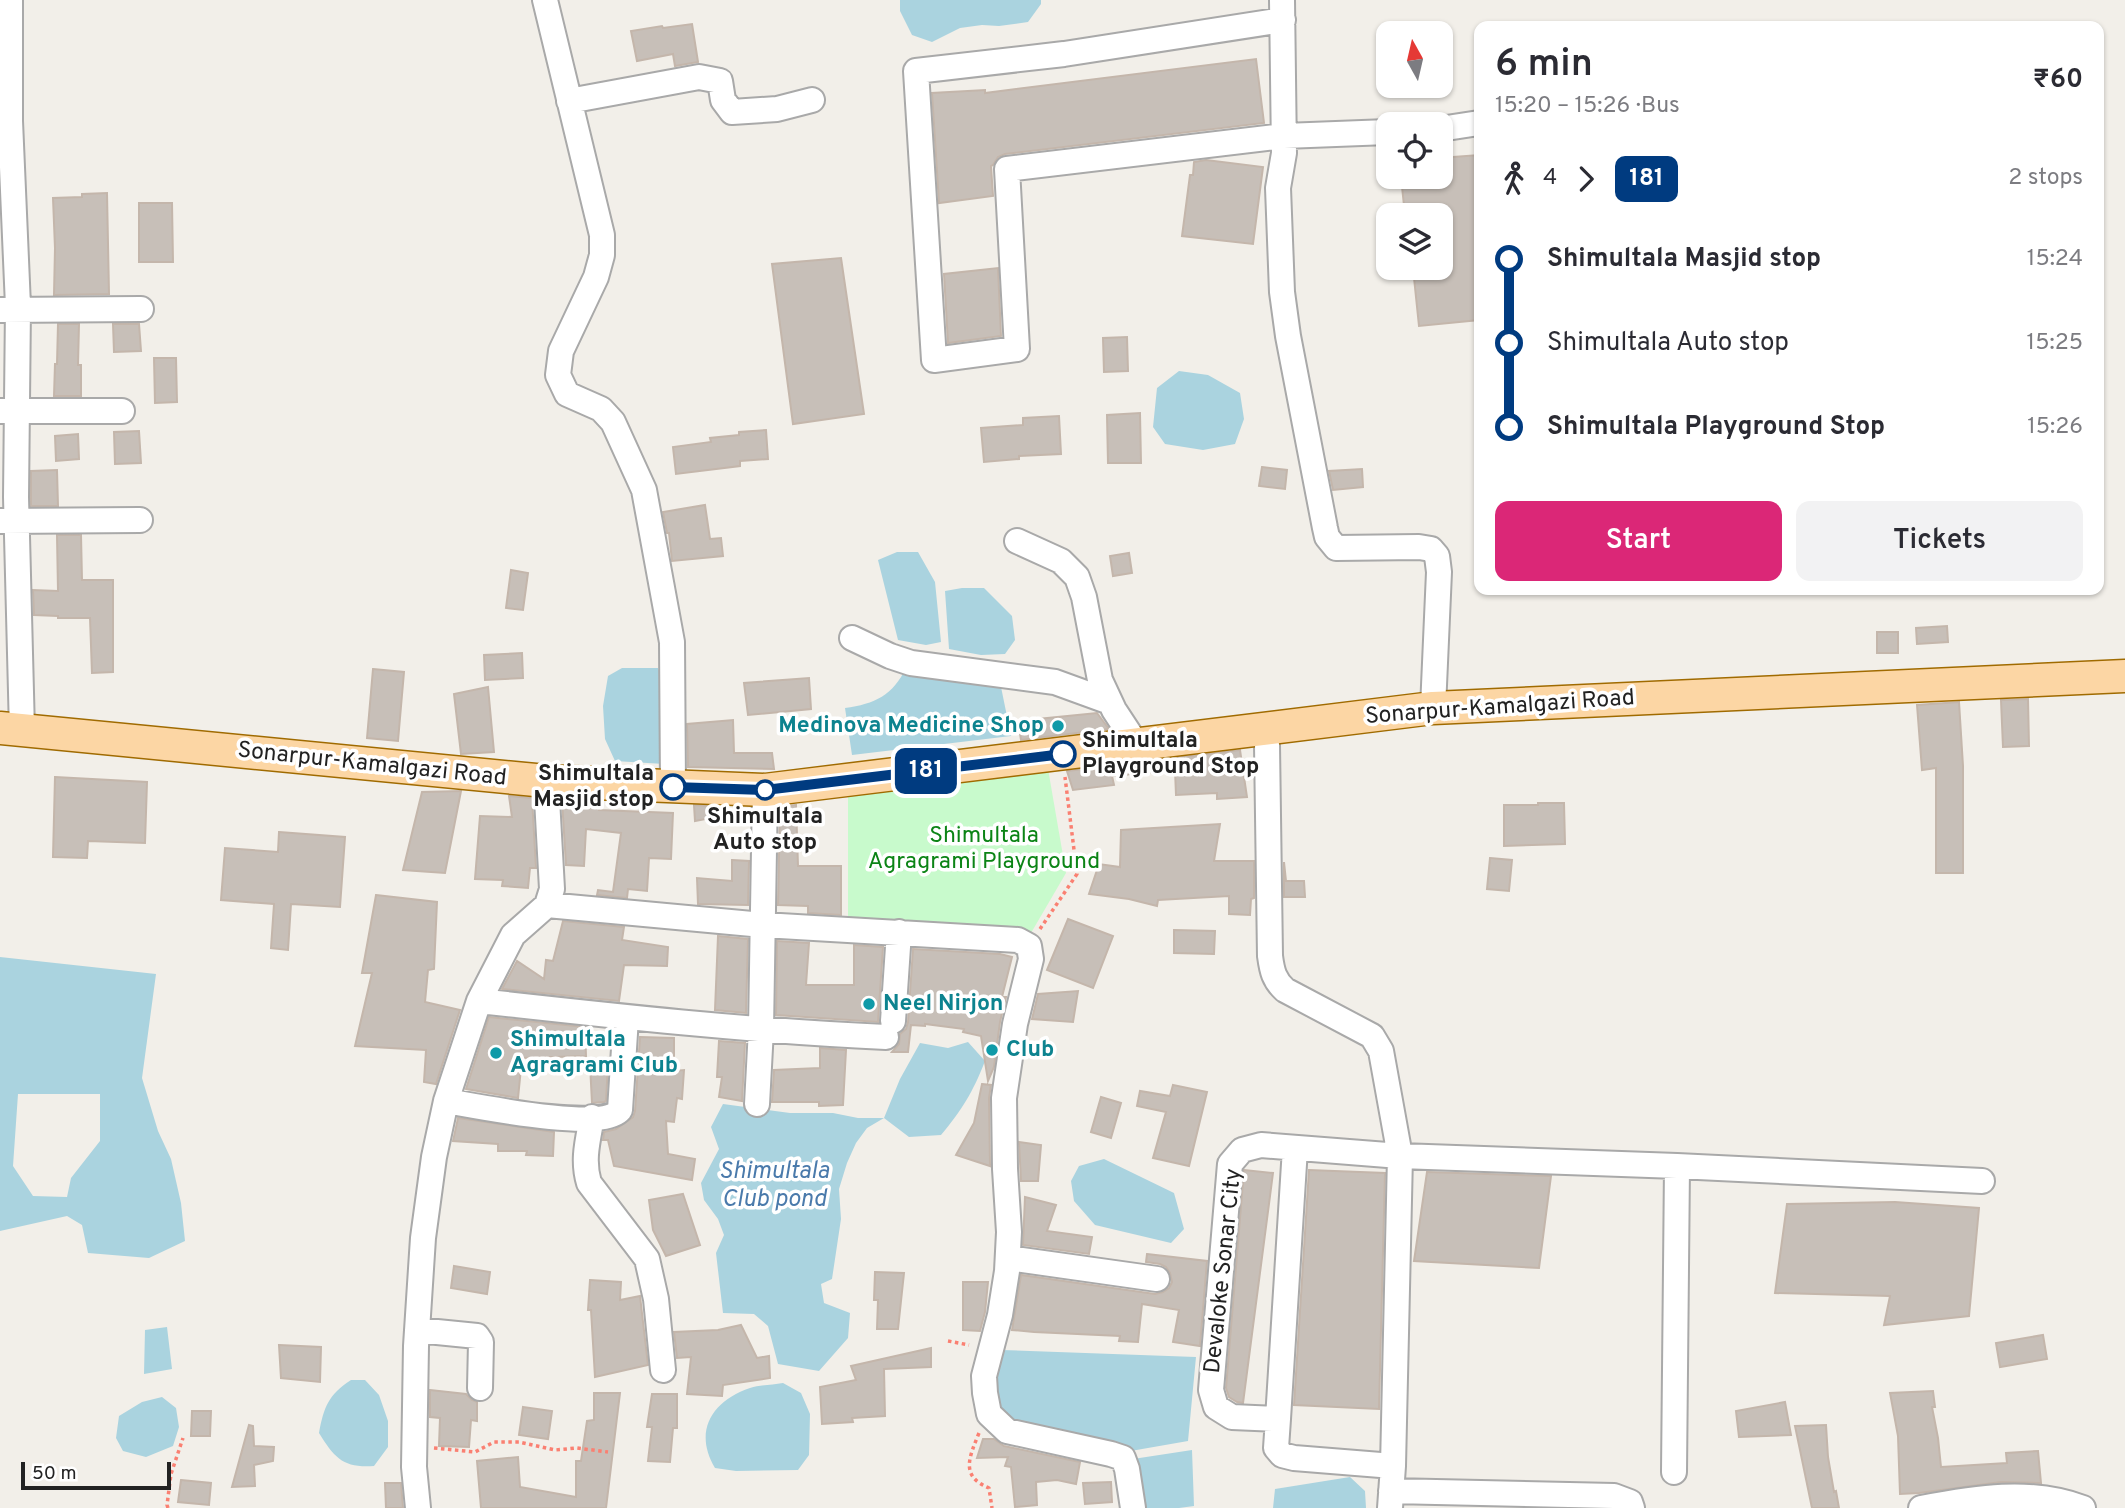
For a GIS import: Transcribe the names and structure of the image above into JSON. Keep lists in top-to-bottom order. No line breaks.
{"streets":{"main road":["Sonarpur-Kamalgazi Road"],"street":["Devaloke Sonar City"]},"water":["Shimultala Club pond"],"parks":["Shimultala Agragrami Playground"],"places":["Medinova Medicine Shop","Shimultala Playground Stop","Shimultala Masjid stop","Shimultala Auto stop","Neel Nirjon","Club","Shimultala Agragrami Club"],"lines":["bus line 181"],"scale_bar":"50 m","north":"top","page":{"on_map":"181","heading":["6 min","15:20 – 15:26 · Bus","₹60"],"legs":["4","181","2 stops"],"list":[{"name":"Shimultala Masjid stop","value":"15:24"},{"name":"Shimultala Auto stop","value":"15:25"},{"name":"Shimultala Playground Stop","value":"15:26"}],"buttons":["Start","Tickets"],"scale":"50 m"}}
